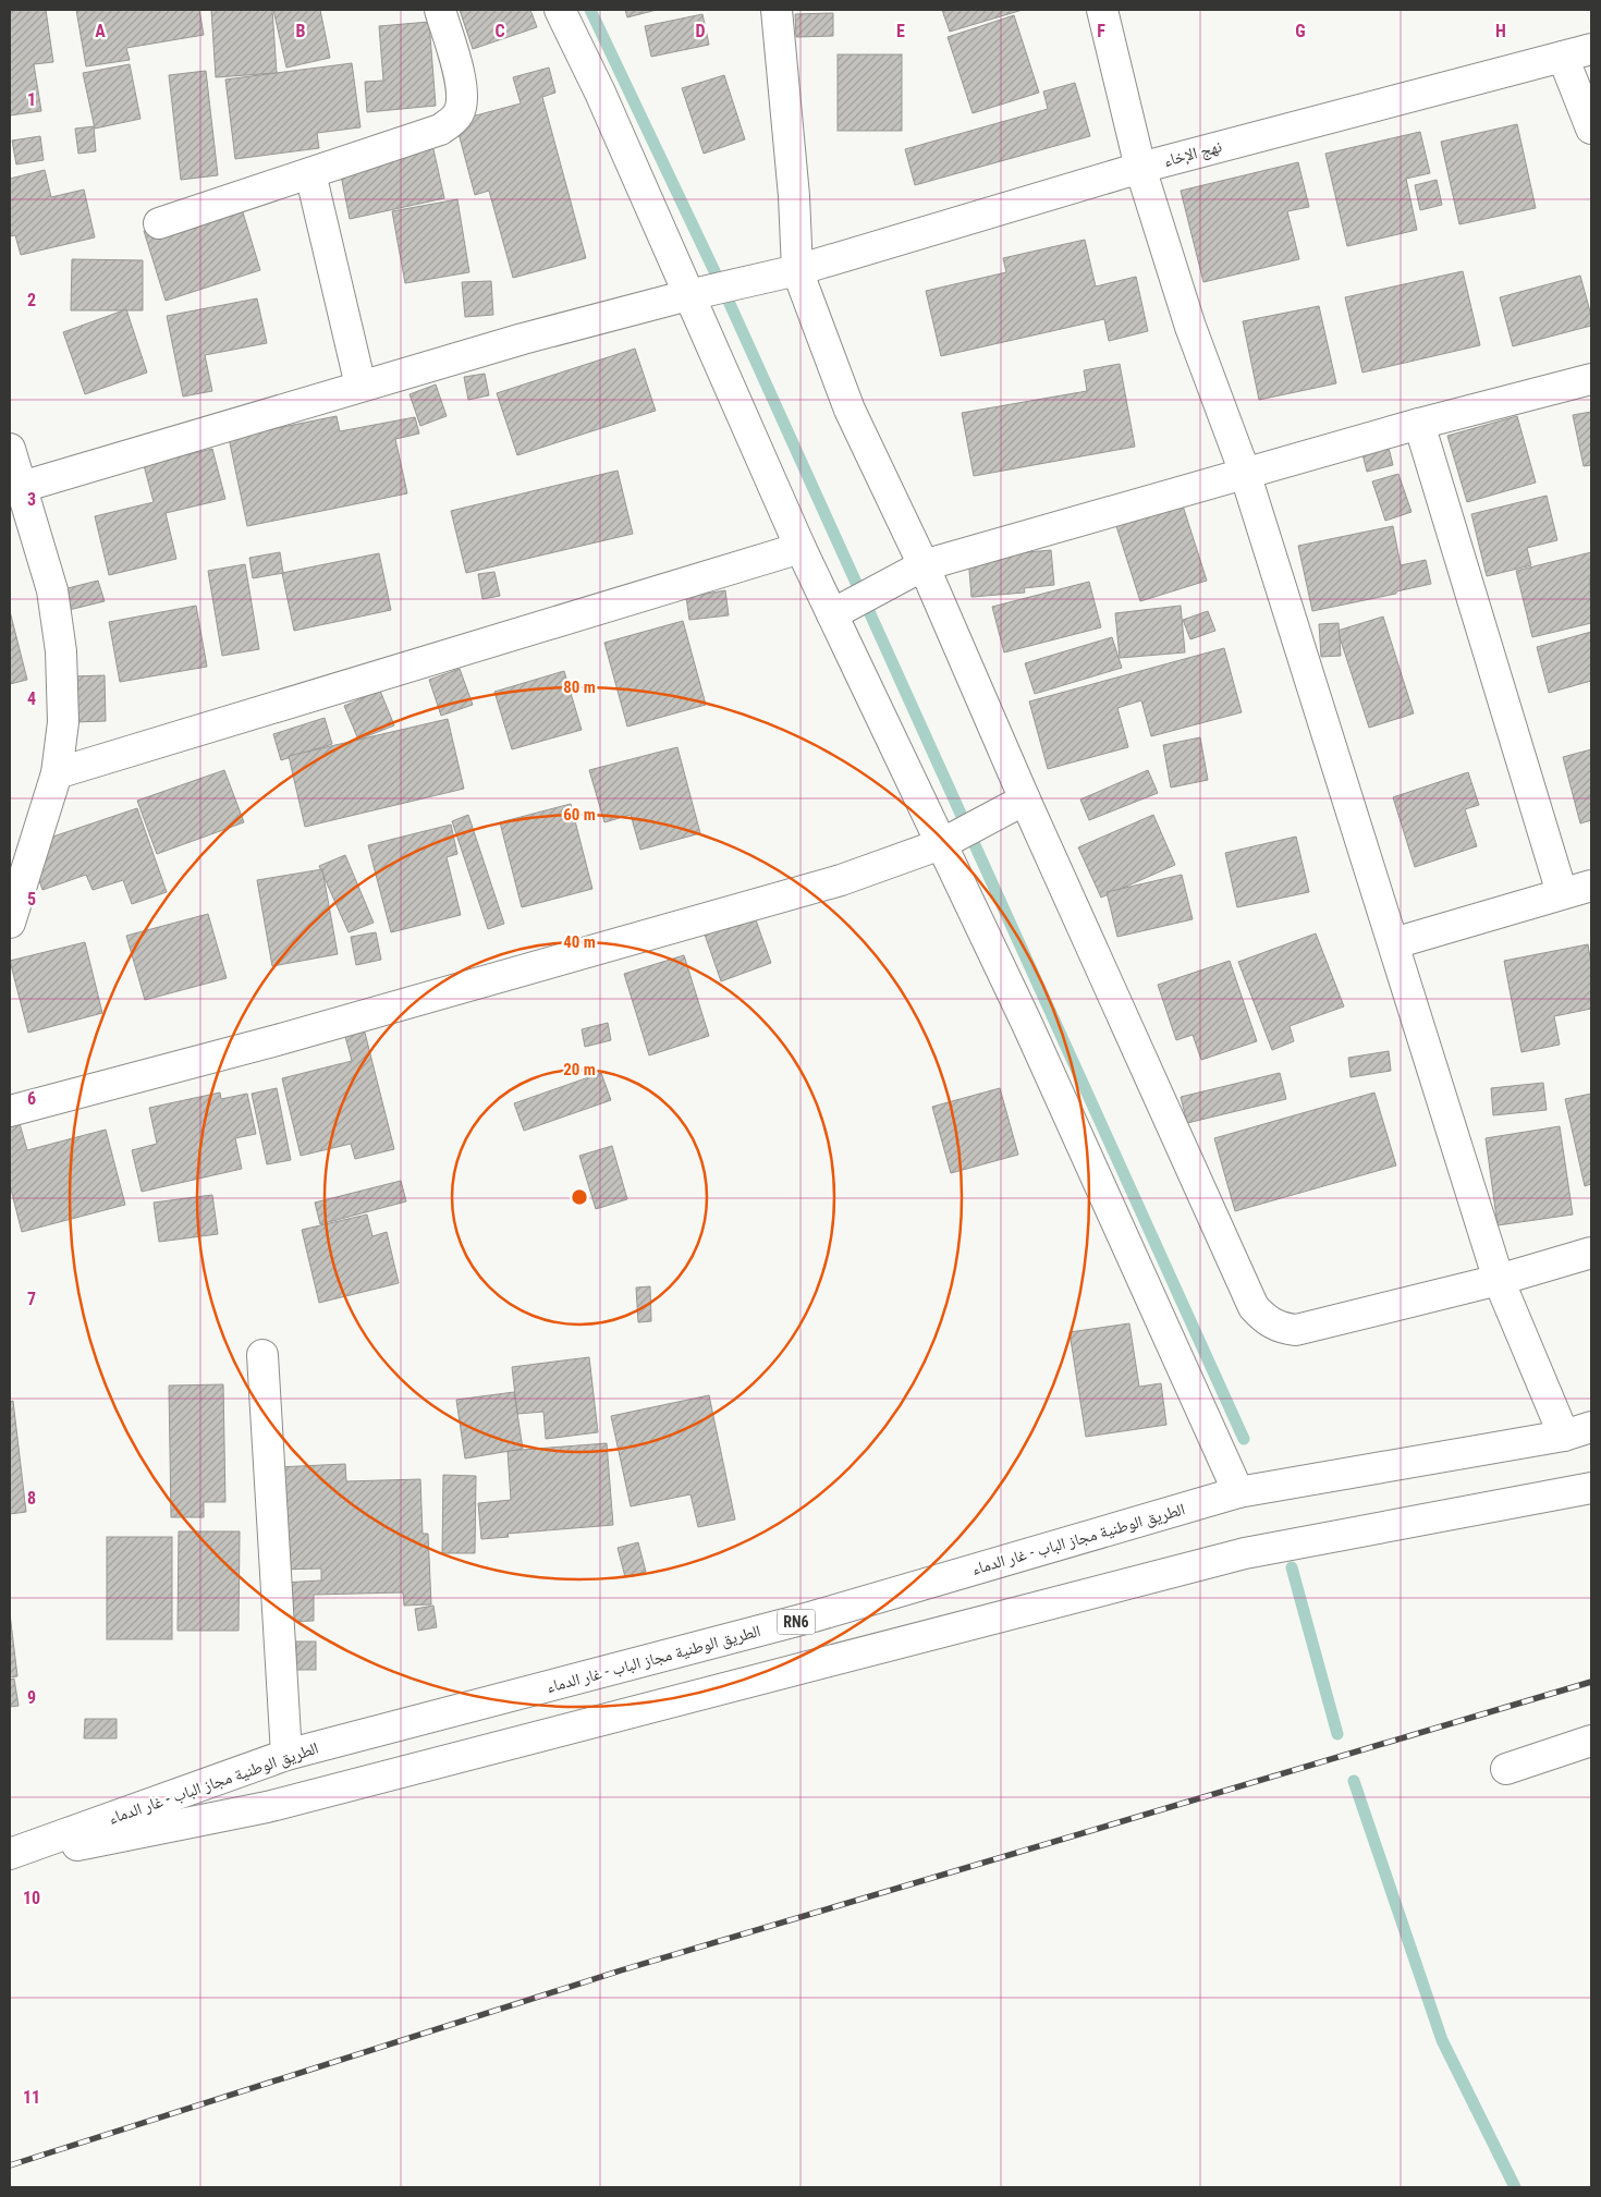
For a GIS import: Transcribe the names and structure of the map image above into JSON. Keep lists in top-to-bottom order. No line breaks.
{"streets":{"street":["نهج الإخاء","الطريق الوطنية مجاز الباب - غار الدماء","RN6"]},"grid":{"columns":["A","B","C","D","E","F","G","H"],"rows":["1","2","3","4","5","6","7","8","9","10","11"]},"rings":["80 m","60 m","40 m","20 m"]}
